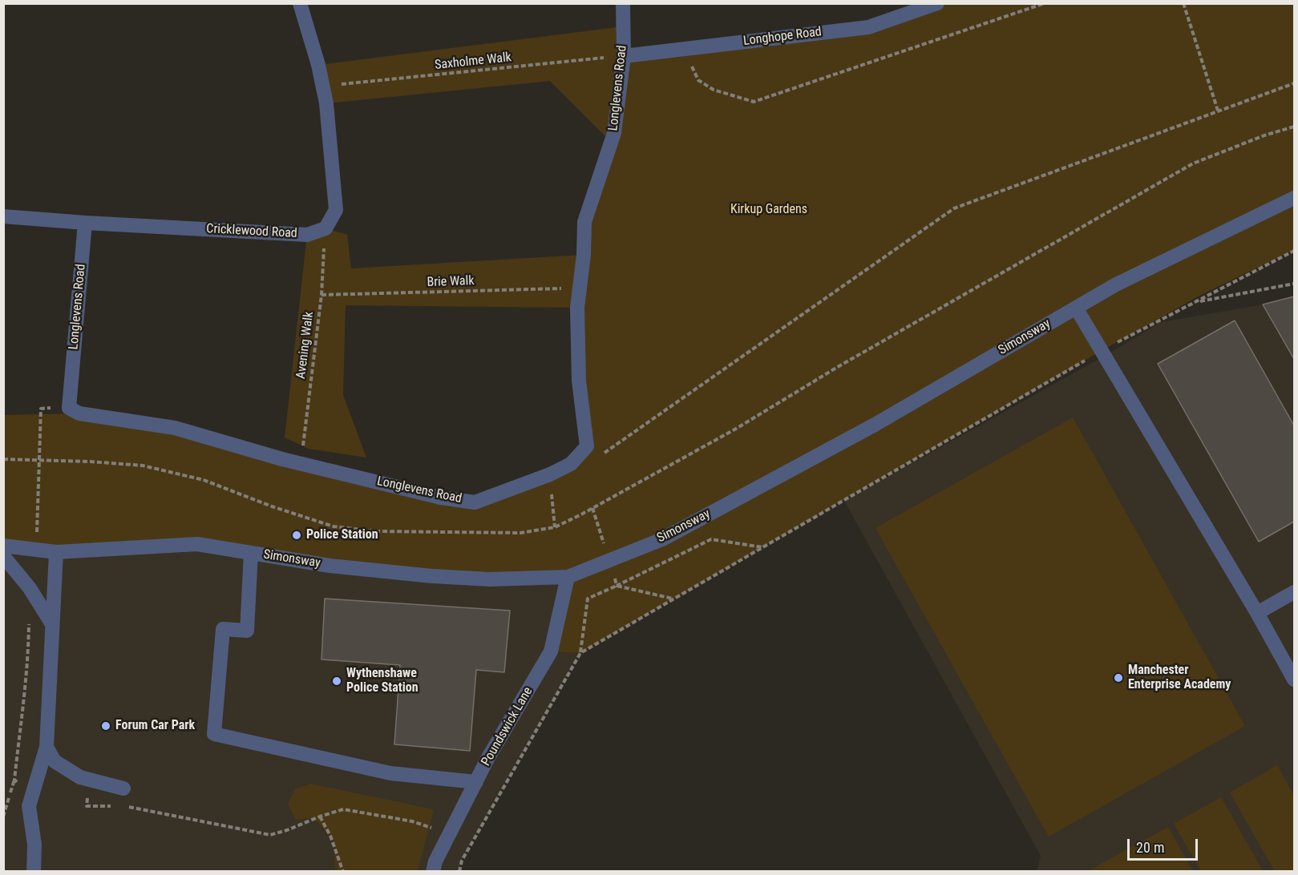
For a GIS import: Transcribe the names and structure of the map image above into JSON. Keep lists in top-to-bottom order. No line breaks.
{"streets":{"street":["Longhope Road","Longlevens Road","Cricklewood Road","Simonsway","Poundswick Lane"],"path":["Saxholme Walk","Brie Walk","Avening Walk"]},"crossings":[["Longhope Road","Saxholme Walk"],["Longhope Road","Longlevens Road"],["Saxholme Walk","Longlevens Road"],["Longlevens Road","Cricklewood Road"],["Longlevens Road","Brie Walk"],["Longlevens Road","Avening Walk"],["Cricklewood Road","Avening Walk"],["Brie Walk","Avening Walk"],["Simonsway","Poundswick Lane"]],"parks":["Kirkup Gardens"],"places":["Police Station","Manchester Enterprise Academy","Wythenshawe Police Station","Forum Car Park"],"scale_bar":"20 m"}
